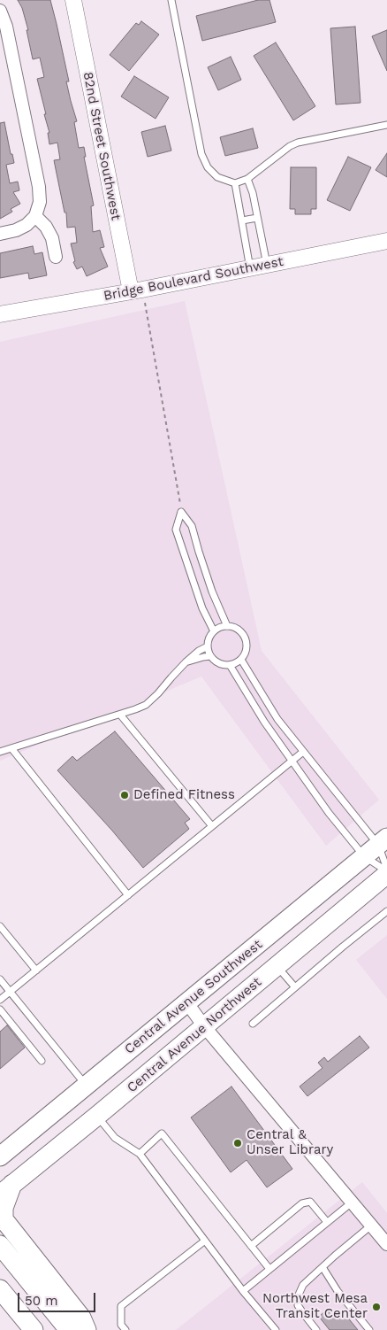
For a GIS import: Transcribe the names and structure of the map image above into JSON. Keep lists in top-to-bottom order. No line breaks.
{"streets":{"main road":["Central Avenue Southwest","Central Avenue Northwest"],"street":["82nd Street Southwest","Bridge Boulevard Southwest"]},"crossings":[["82nd Street Southwest","Bridge Boulevard Southwest"]],"places":["Defined Fitness","Central & Unser Library","Northwest Mesa Transit Center"],"scale_bar":"50 m"}
